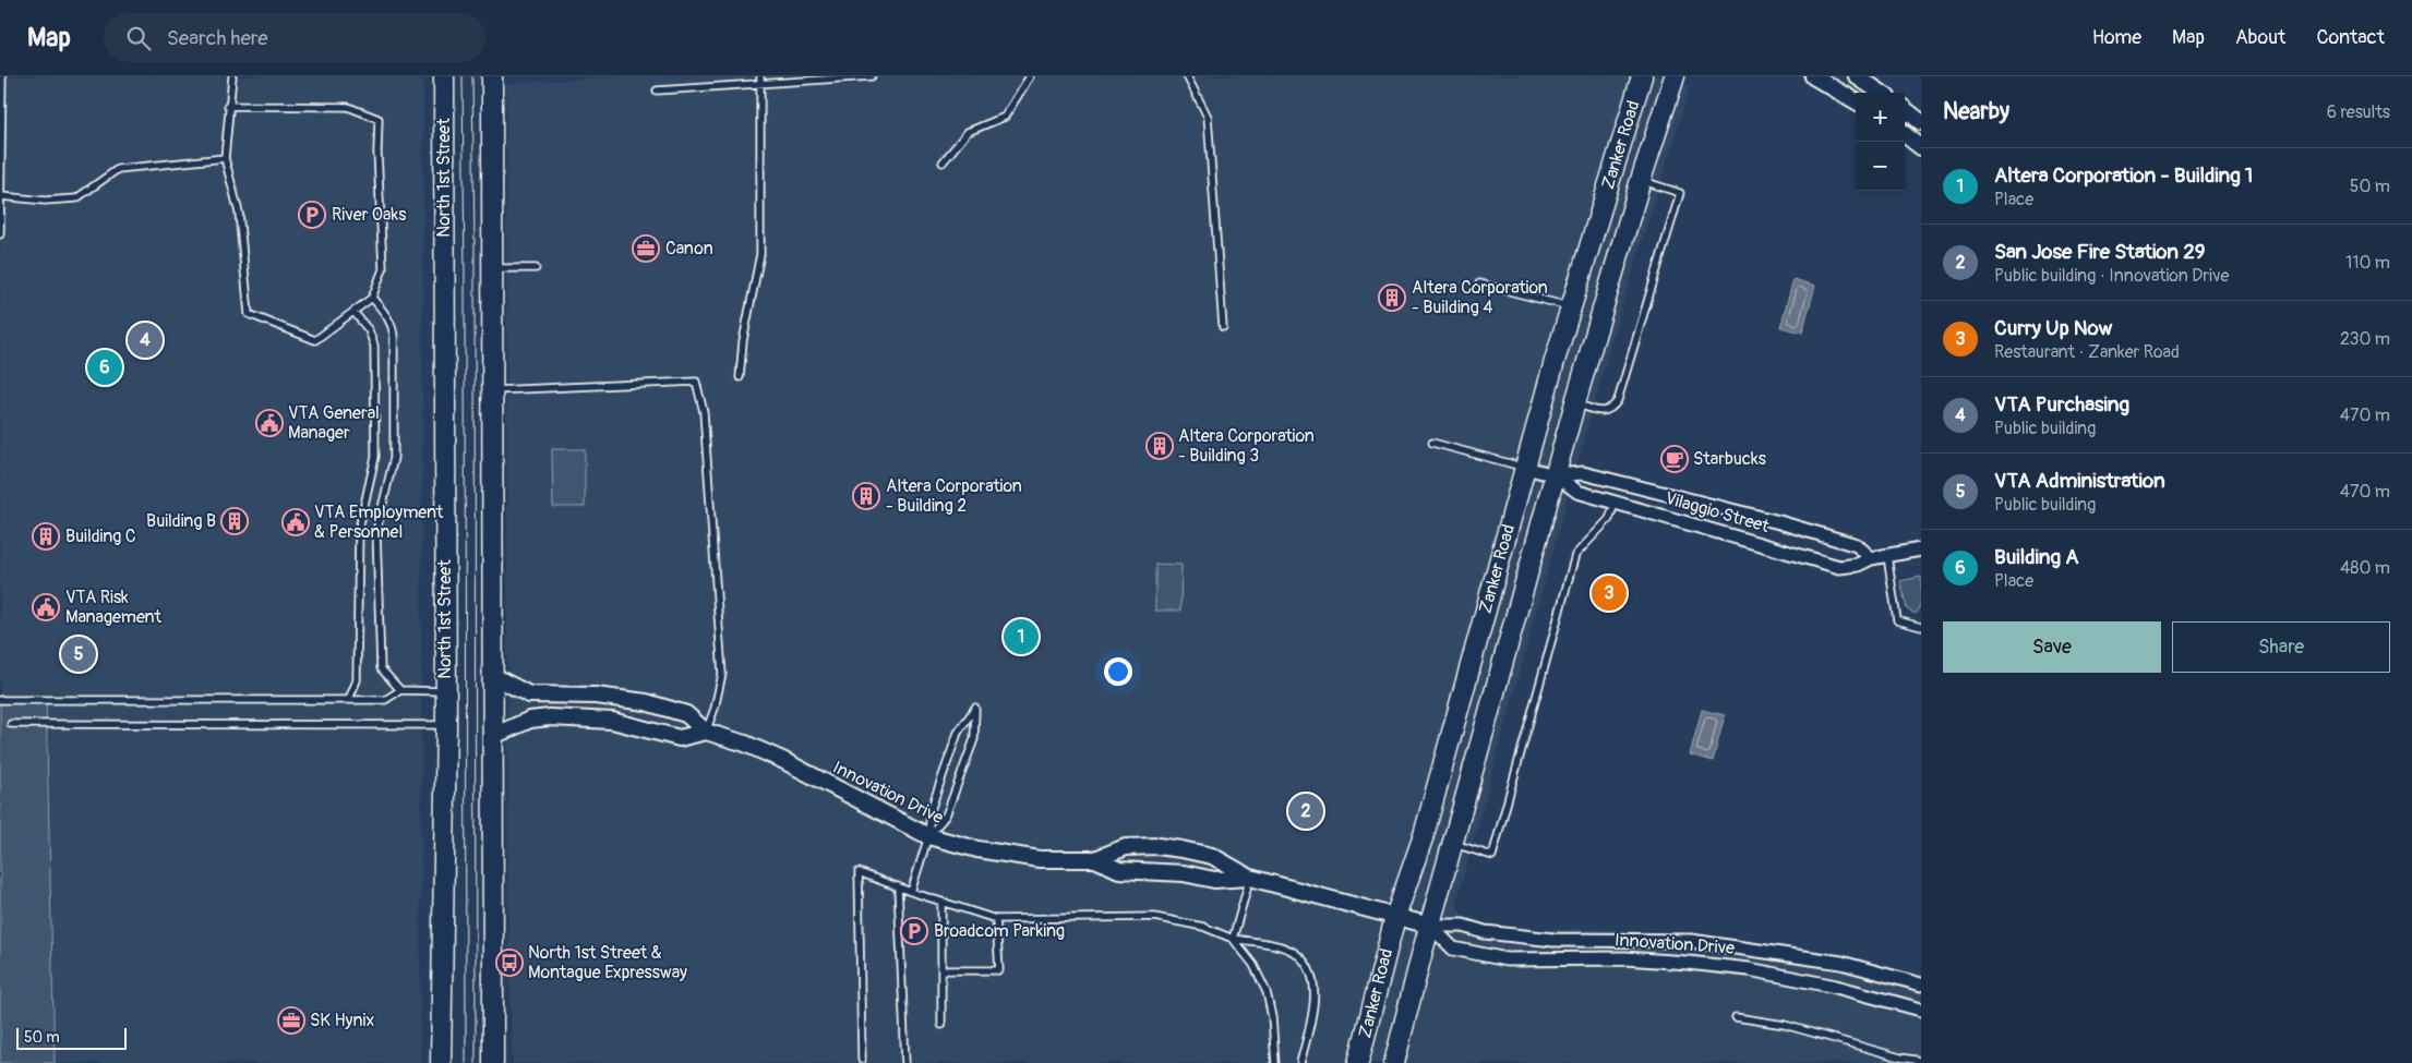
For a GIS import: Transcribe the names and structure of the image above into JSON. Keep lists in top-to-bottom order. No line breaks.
{"streets":{"main road":["Zanker Road","North 1st Street"],"street":["Vilaggio Street","Innovation Drive"]},"crossings":[["Zanker Road","Vilaggio Street"],["Zanker Road","Innovation Drive"]],"places":{"parking":["River Oaks","Broadcom Parking"],"office":["Canon","SK Hynix"],"building":["Altera Corporation - Building 4","Altera Corporation - Building 3","Altera Corporation - Building 2","Building B","Building C"],"public building":["VTA General Manager","VTA Employment & Personnel","VTA Risk Management"],"cafe":["Starbucks"],"bus stop":["North 1st Street & Montague Expressway"]},"scale_bar":"50 m","page":{"header":"Map","search":"Search here","nav":["Home","Map","About","Contact"],"heading":["Nearby","6 results"],"map_buttons":["+","−"],"list":[{"mark":"1","name":"Altera Corporation - Building 1","note":"Place","value":"50 m"},{"mark":"2","name":"San Jose Fire Station 29","note":"Public building · Innovation Drive","value":"110 m"},{"mark":"3","name":"Curry Up Now","note":"Restaurant · Zanker Road","value":"230 m"},{"mark":"4","name":"VTA Purchasing","note":"Public building","value":"470 m"},{"mark":"5","name":"VTA Administration","note":"Public building","value":"470 m"},{"mark":"6","name":"Building A","note":"Place","value":"480 m"}],"pins":["4","6","3","1","5","2"],"buttons":["Save","Share"],"scale":"50 m"}}
